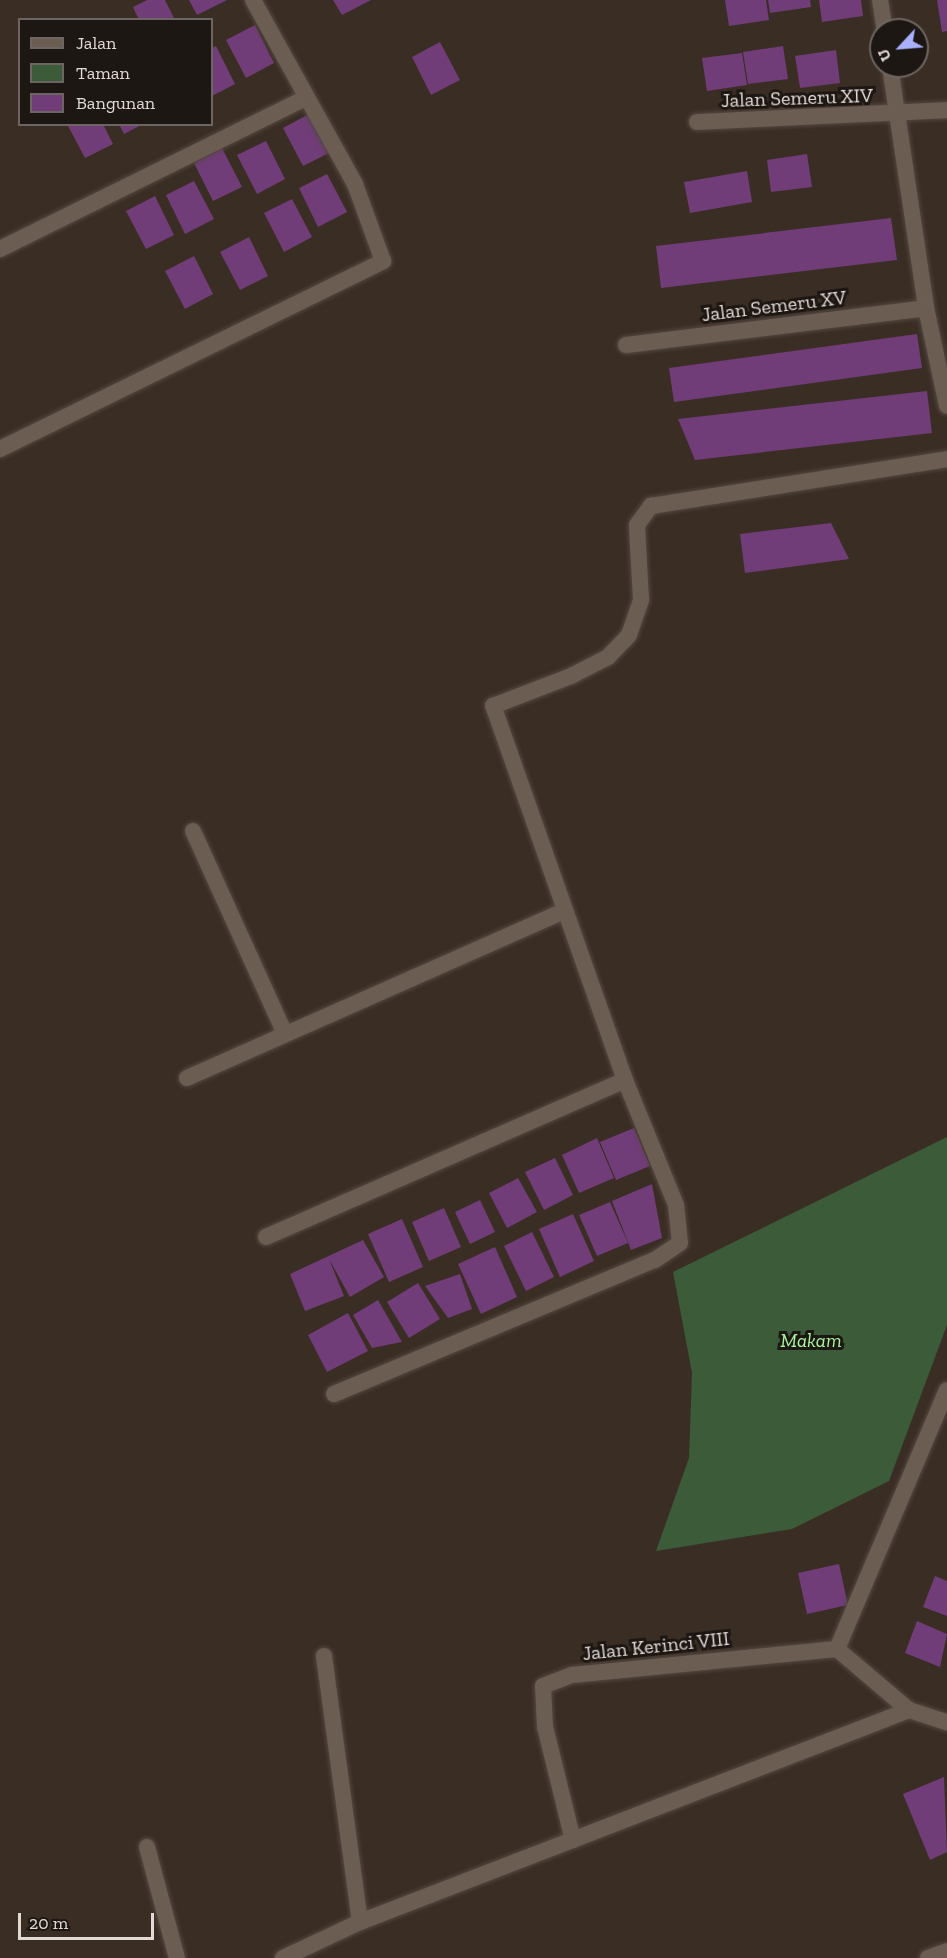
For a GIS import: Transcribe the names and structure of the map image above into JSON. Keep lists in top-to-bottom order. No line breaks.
{"streets":{"street":["Jalan Semeru XIV","Jalan Semeru XV","Jalan Kerinci VIII"]},"parks":["Makam"],"legend":["Jalan","Taman","Bangunan"],"scale_bar":"20 m","north":"bottom left"}
